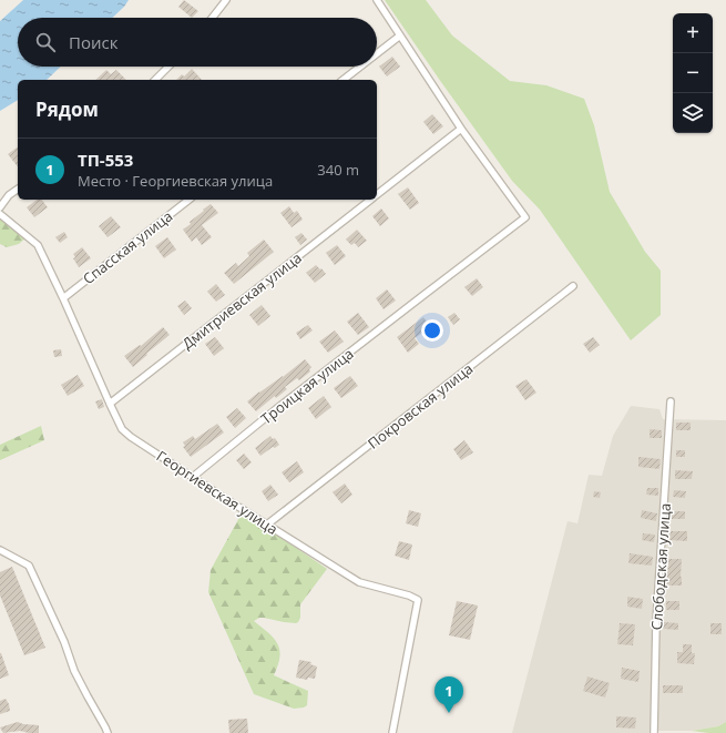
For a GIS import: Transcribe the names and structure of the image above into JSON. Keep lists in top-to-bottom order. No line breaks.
{"streets":{"street":["Спасская улица","Дмитриевская улица","Троицкая улица","Покровская улица","Георгиевская улица","Слободская улица"]},"crossings":[["Спасская улица","Георгиевская улица"],["Дмитриевская улица","Троицкая улица"],["Дмитриевская улица","Георгиевская улица"],["Троицкая улица","Георгиевская улица"],["Покровская улица","Георгиевская улица"]],"page":{"map_buttons":["+","−"],"search":"Поиск","heading":"Рядом","list":[{"mark":"1","name":"ТП-553","note":"Место · Георгиевская улица","value":"340 m"}],"pins":"1"}}
